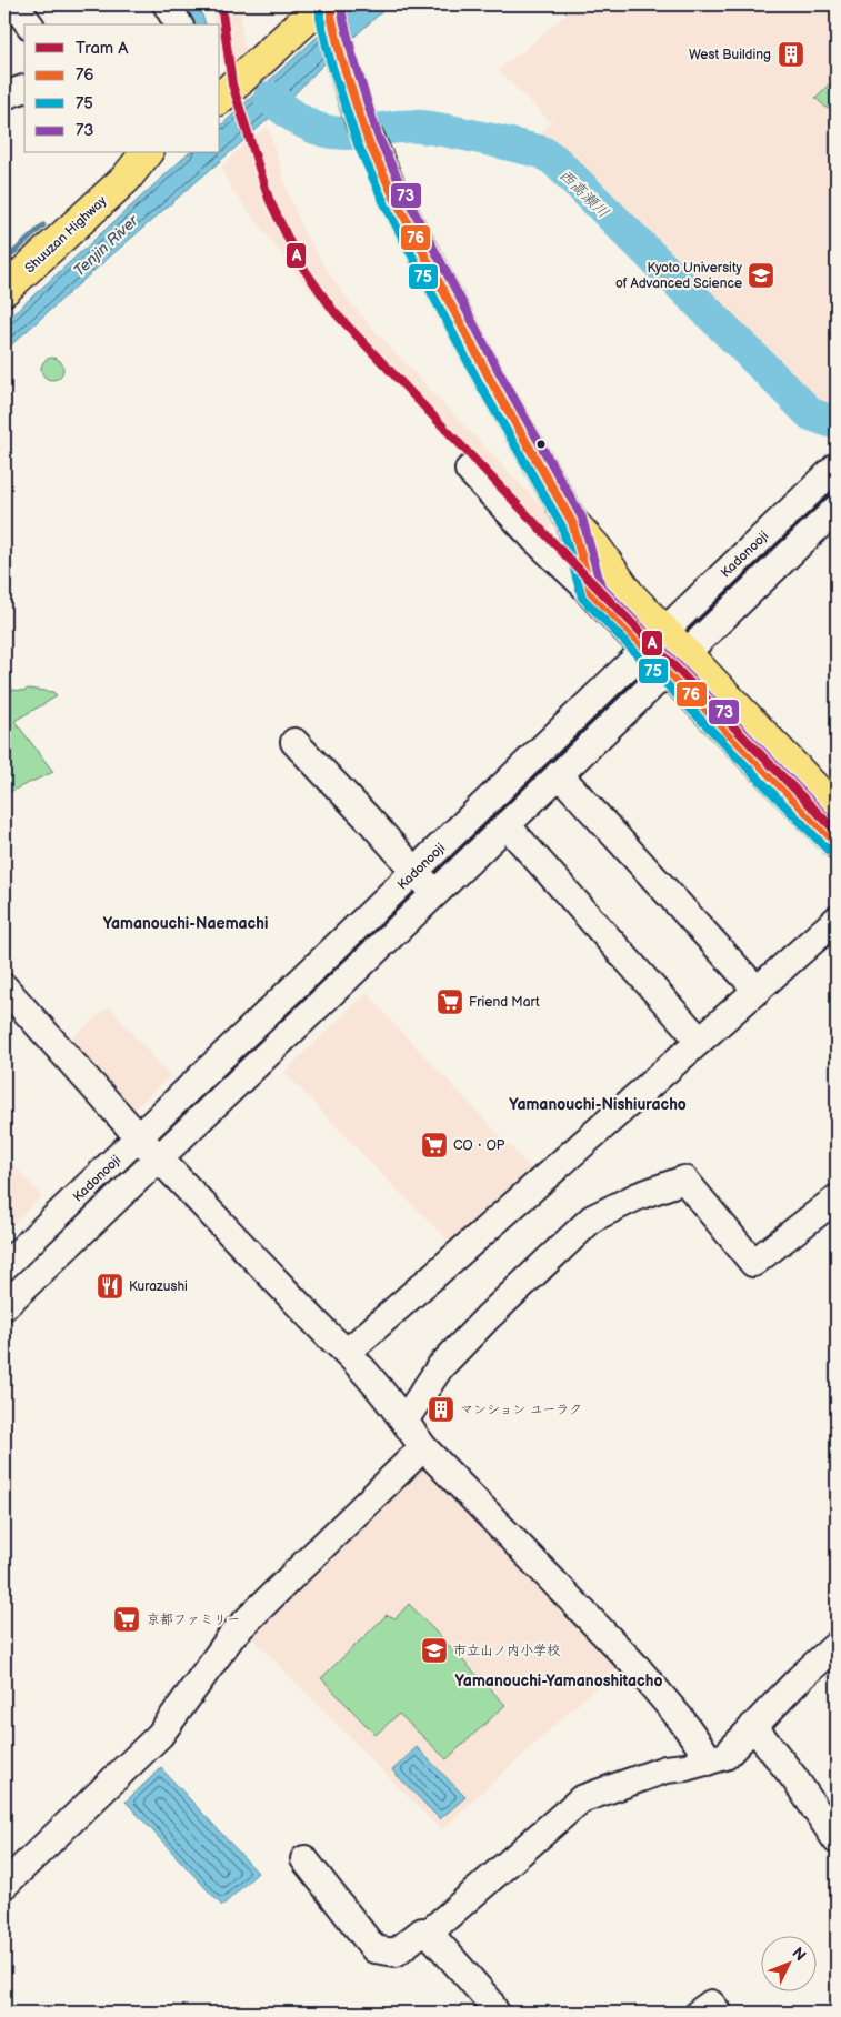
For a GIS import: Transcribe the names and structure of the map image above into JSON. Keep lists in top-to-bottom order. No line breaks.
{"streets":{"main road":["Shuuzan Highway"],"street":["Kadonooji"]},"districts":["Yamanouchi-Naemachi","Yamanouchi-Nishiuracho","Yamanouchi-Yamanoshitacho"],"water":["西高瀬川","Tenjin River"],"places":{"building":["West Building","マンション ユーラク"],"school or university":["Kyoto University of Advanced Science","市立山ノ内小学校"],"supermarket":["Friend Mart","CO・OP","京都ファミリー"],"restaurant":["Kurazushi"]},"lines":["tram line A","transit line 76","transit line 75","transit line 73"],"legend":["Tram A","76","75","73"],"north":"top right"}
